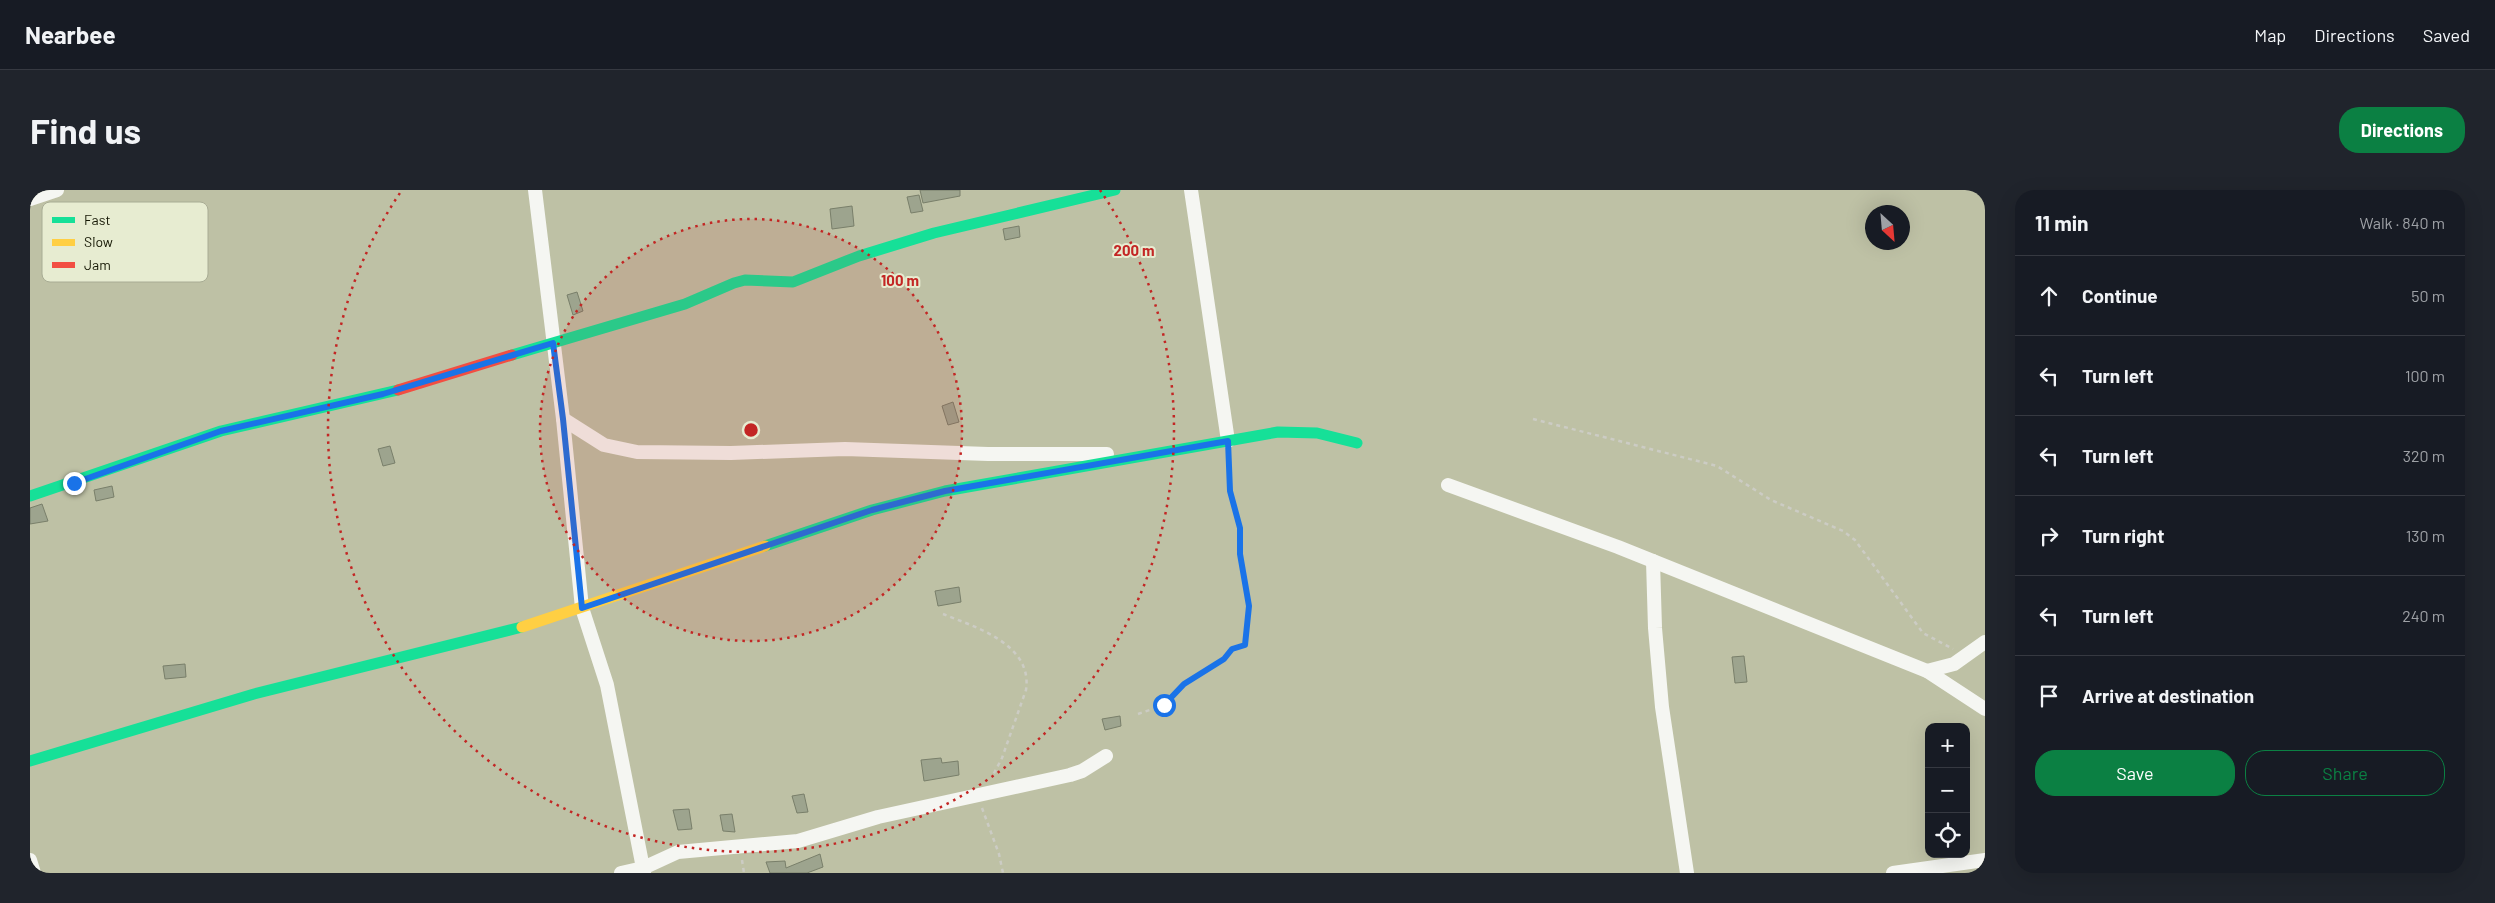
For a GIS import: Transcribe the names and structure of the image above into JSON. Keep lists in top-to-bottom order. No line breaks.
{"legend":["Fast","Slow","Jam"],"north":"bottom right","page":{"header":"Nearbee","nav":["Map","Directions","Saved"],"buttons":["Directions",["Save","Share"]],"title":"Find us","heading":["11 min","Walk · 840 m"],"list":[["Continue","50 m"],["Turn left","100 m"],["Turn left","320 m"],["Turn right","130 m"],["Turn left","240 m"],"Arrive at destination"],"map_buttons":["+","−"]},"rings":["200 m","100 m"]}
